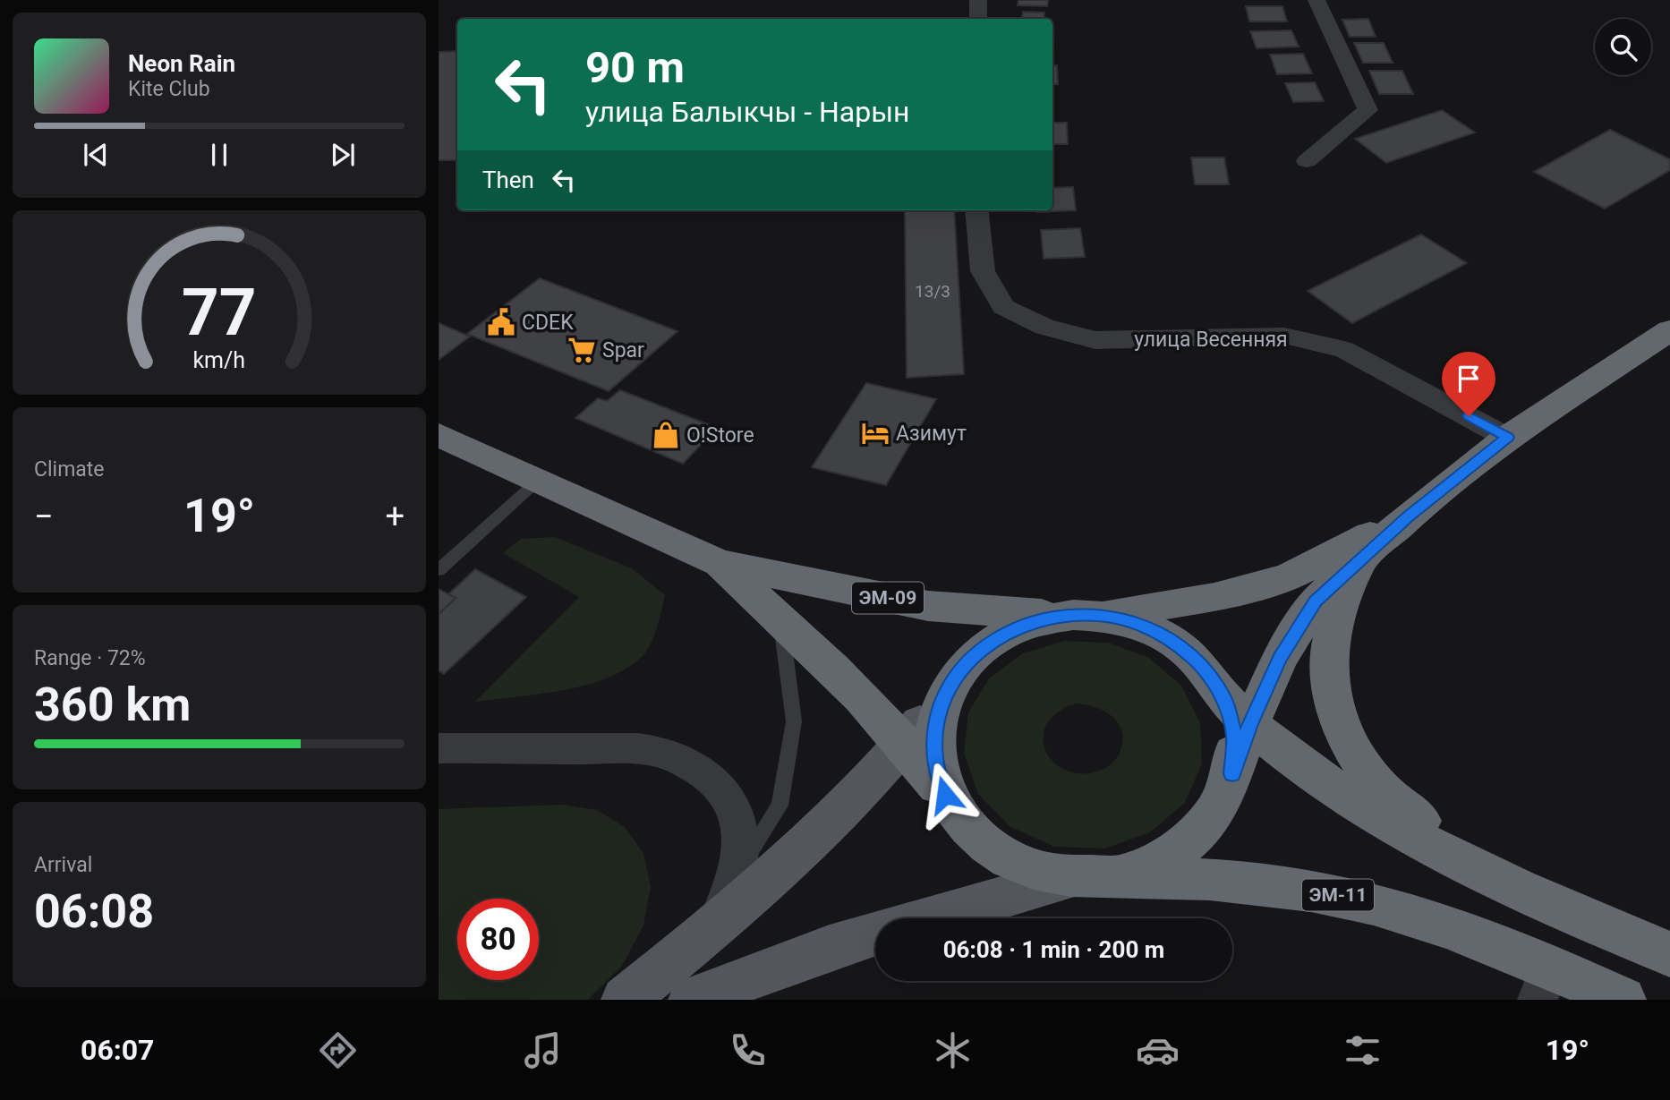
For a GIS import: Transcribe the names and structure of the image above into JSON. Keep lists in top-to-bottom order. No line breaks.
{"streets":{"highway":["ЭМ-09","ЭМ-11"],"street":["улица Весенняя"]},"crossings":[["улица Весенняя","ЭМ-11"],["ЭМ-09","ЭМ-11"]],"places":{"public building":["CDEK"],"supermarket":["Spar"],"hotel":["Азимут"],"shop":["O!Store"]},"house_numbers":["13/3"],"page":{"turn":["90 m","улица Балыкчы - Нарын"],"song":["Neon Rain","Kite Club"],"then":"Then","tile":["Climate",["Range · 72%","360 km"],["Arrival","06:08"]],"heat":["−","19°","+"],"limit":"80","trip":"06:08 · 1 min · 200 m","tabs":["06:07","19°"],"gauge":["77","km/h"]}}
